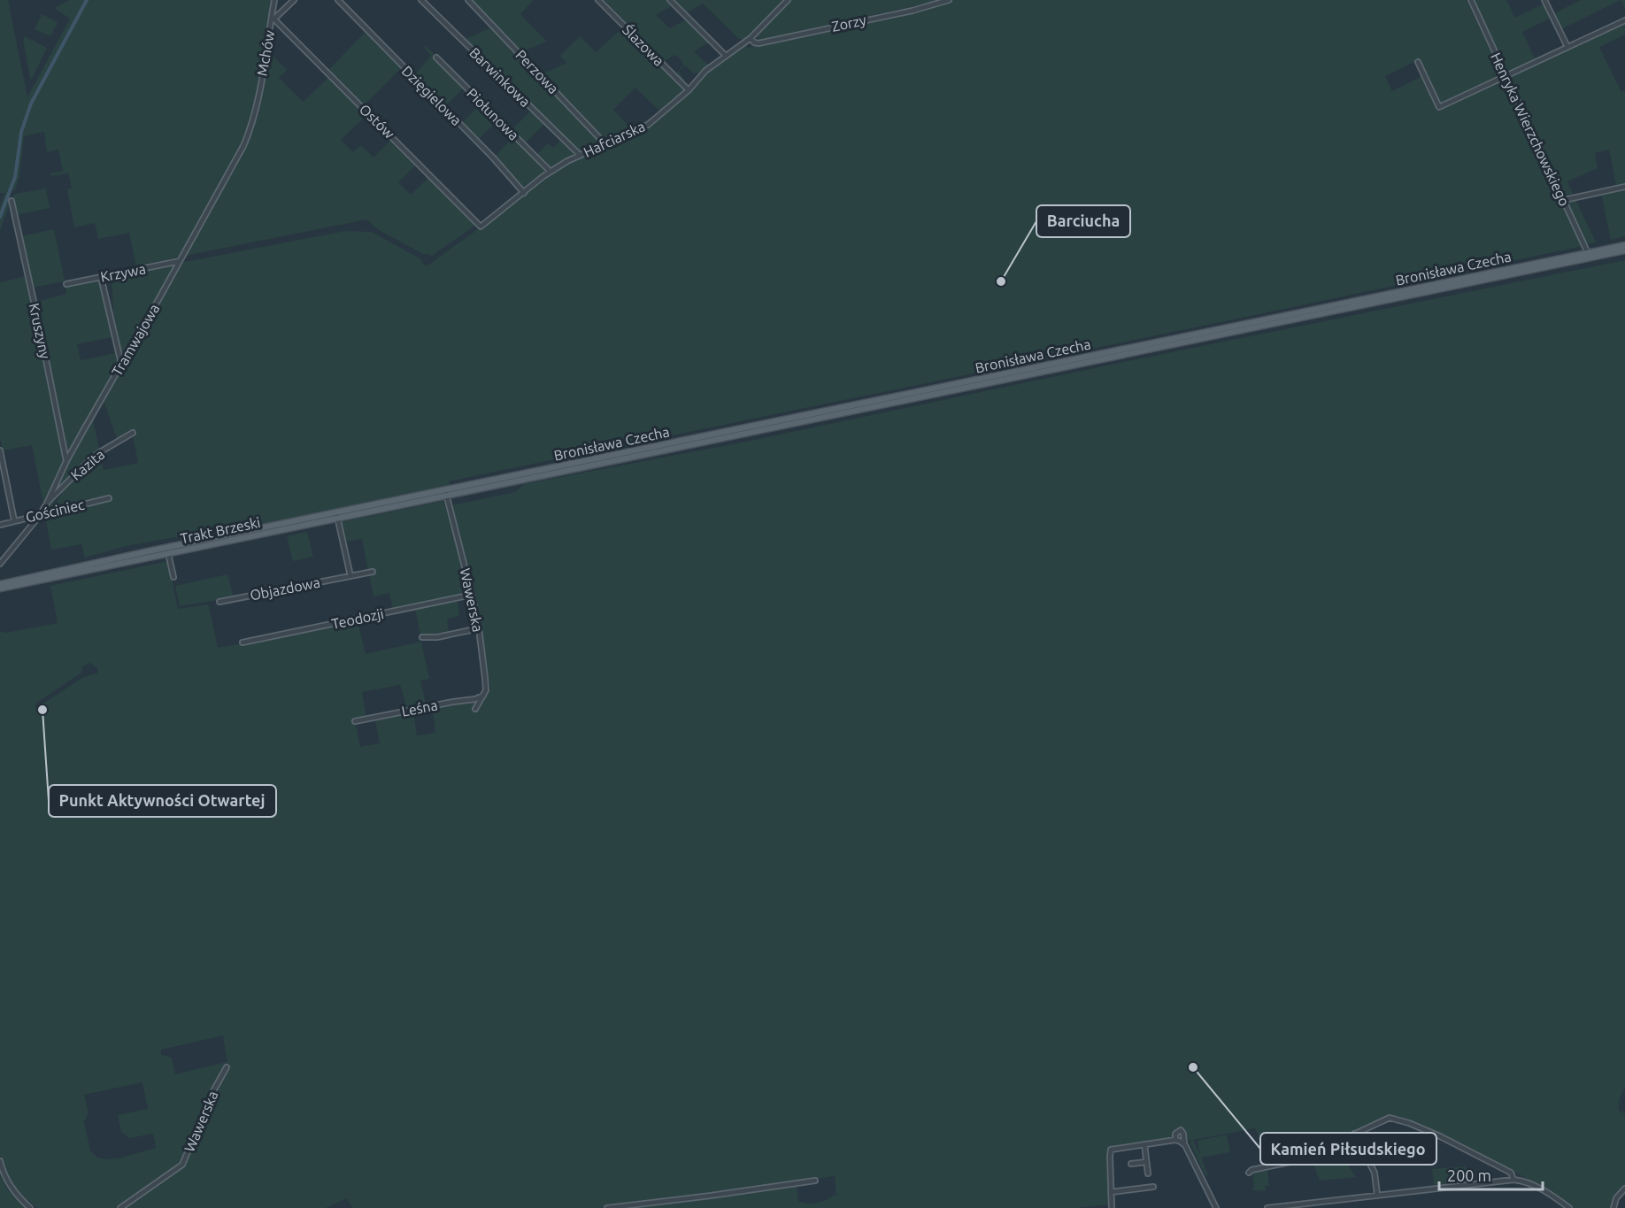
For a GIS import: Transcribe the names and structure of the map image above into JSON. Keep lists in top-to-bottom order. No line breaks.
{"streets":{"main road":["Bronisława Czecha","Trakt Brzeski"],"street":["Zorzy","Ślazowa","Mchów","Perzowa","Barwinkowa","Dzięgielowa","Piołunowa","Ostów","Henryka Wierzchowskiego","Hafciarska","Krzywa","Kruszyny","Tramwajowa","Kazita","Gościniec","Objazdowa","Wawerska","Teodozji","Leśna"]},"crossings":[["Zorzy","Hafciarska"],["Ślazowa","Hafciarska"],["Mchów","Ostów"],["Mchów","Tramwajowa"],["Perzowa","Hafciarska"],["Barwinkowa","Hafciarska"],["Dzięgielowa","Hafciarska"],["Piołunowa","Hafciarska"],["Ostów","Hafciarska"],["Henryka Wierzchowskiego","Bronisława Czecha"],["Bronisława Czecha","Trakt Brzeski"],["Bronisława Czecha","Wawerska"],["Krzywa","Tramwajowa"],["Kruszyny","Tramwajowa"],["Tramwajowa","Kazita"],["Tramwajowa","Gościniec"],["Trakt Brzeski","Wawerska"],["Wawerska","Teodozji"],["Wawerska","Leśna"]],"places":["Barciucha","Punkt Aktywności Otwartej","Kamień Piłsudskiego"],"scale_bar":"200 m"}
